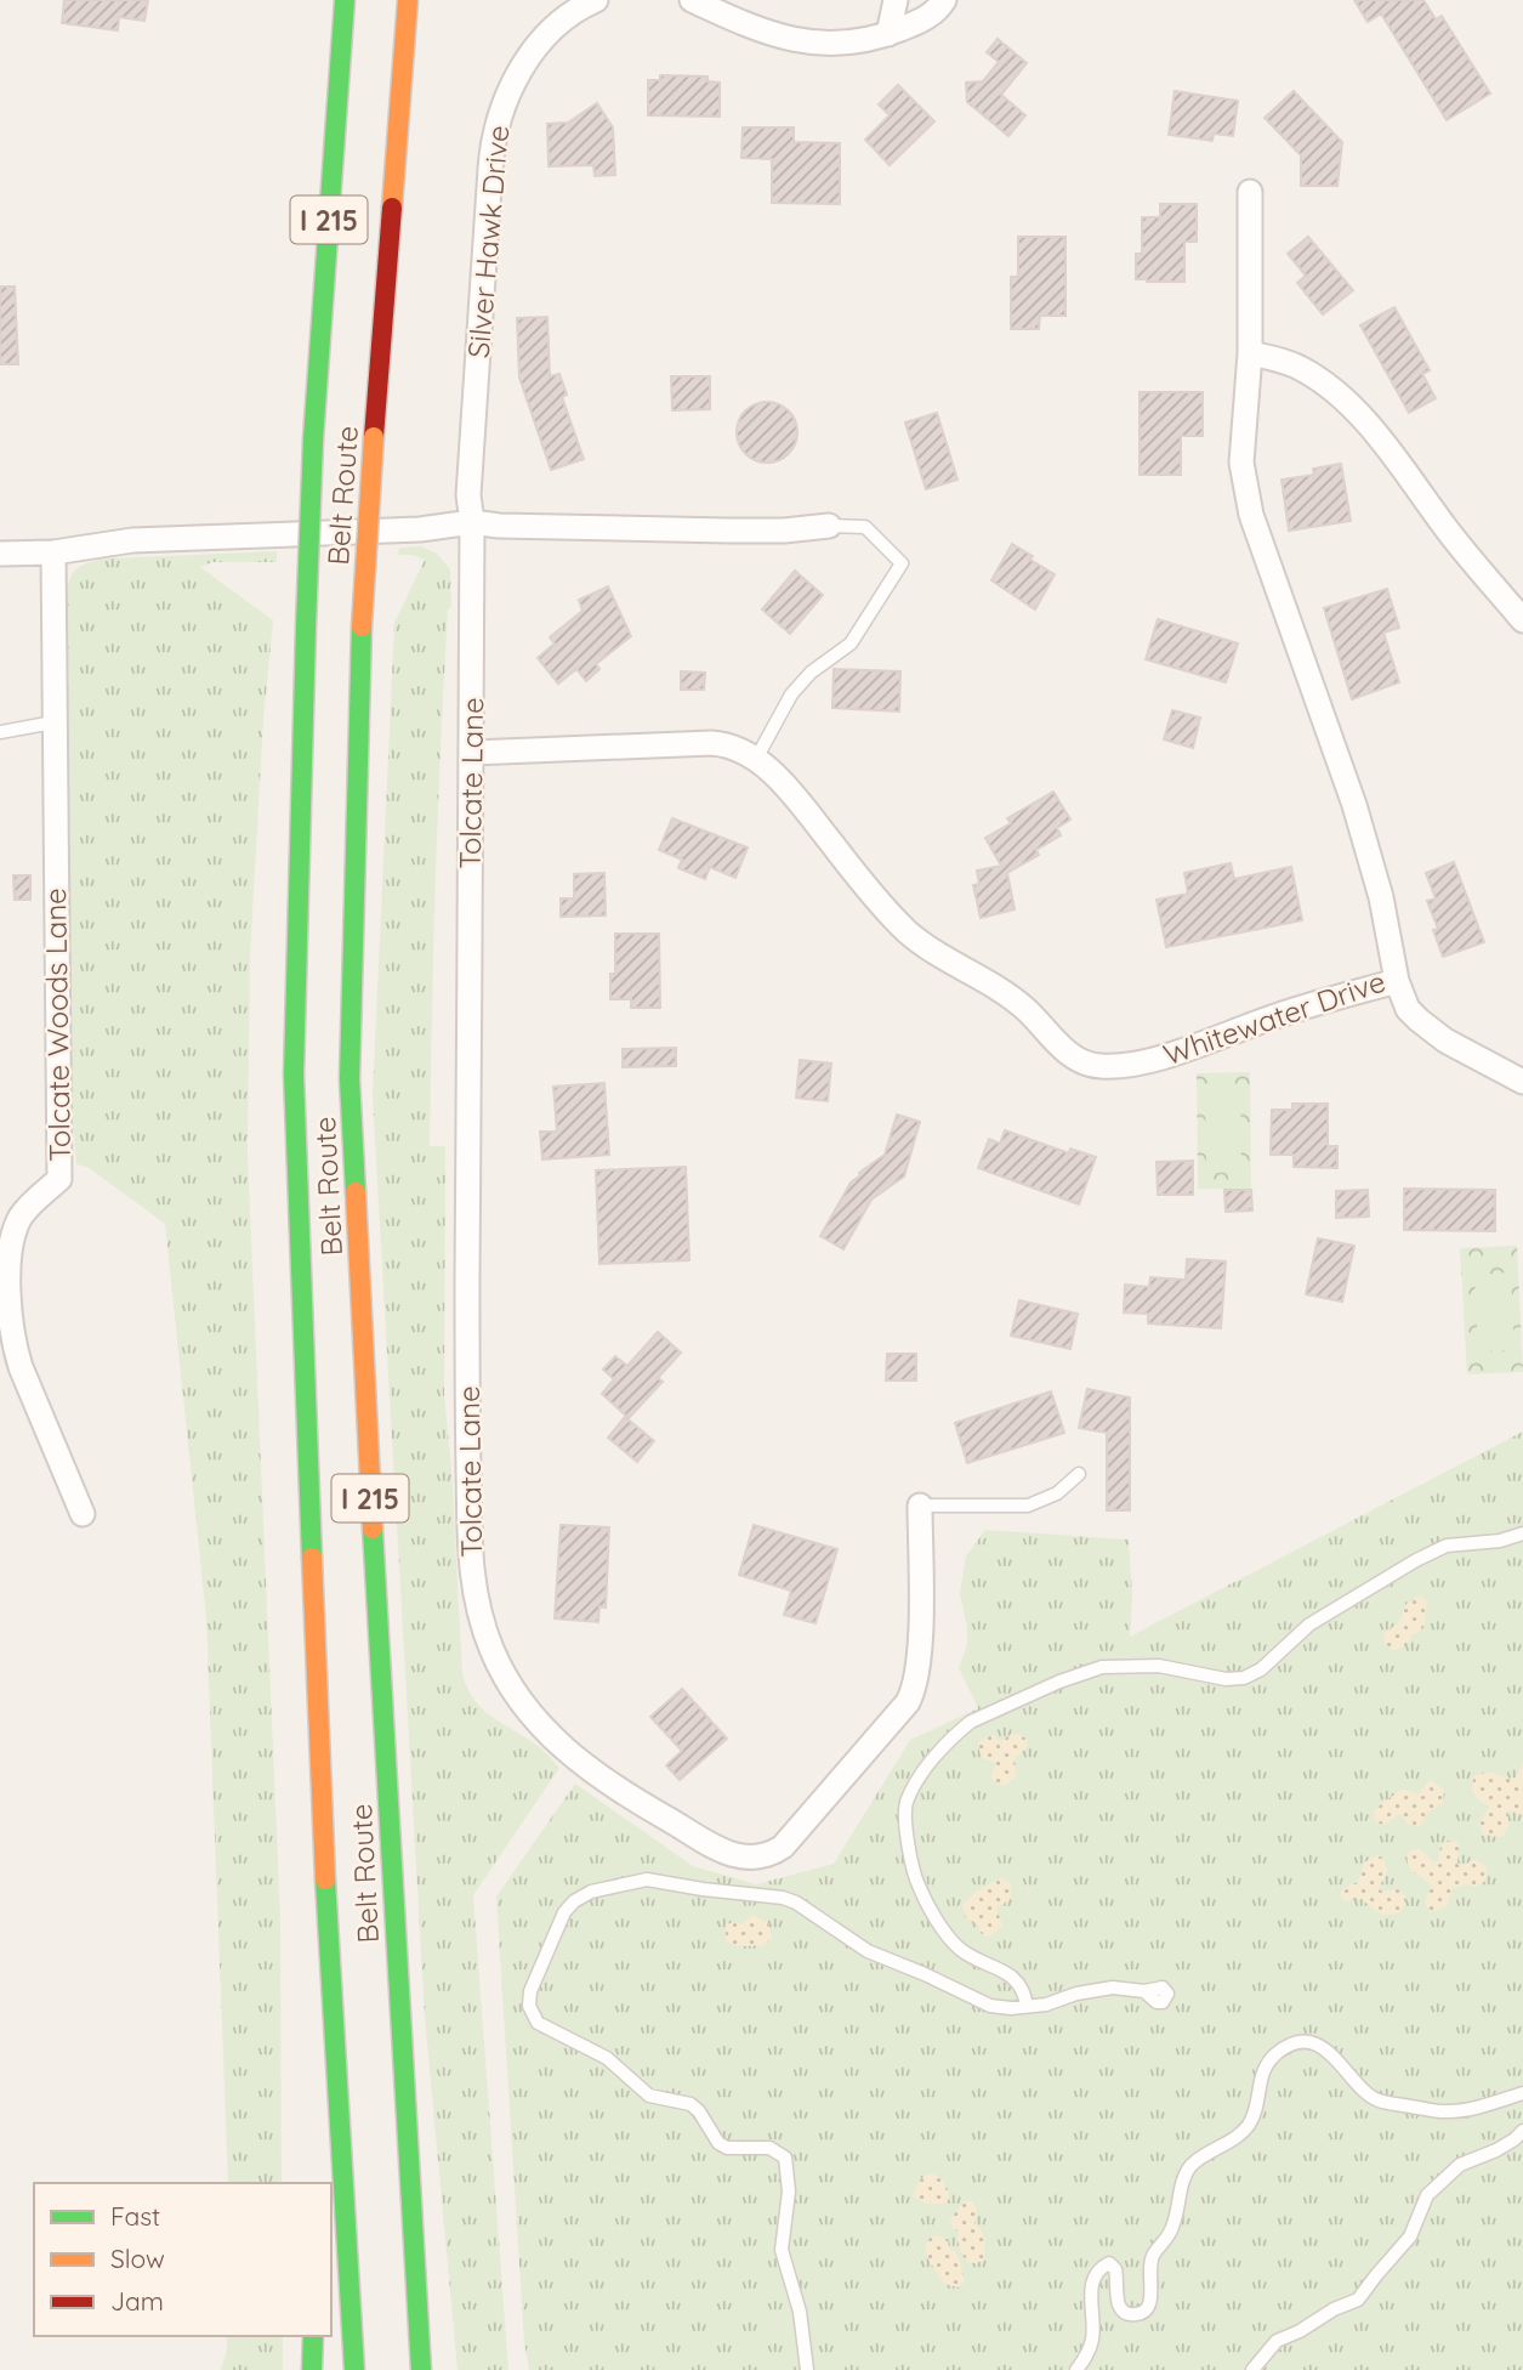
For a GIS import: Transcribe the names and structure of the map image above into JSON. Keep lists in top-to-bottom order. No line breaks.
{"streets":{"highway":["I 215","Belt Route"],"street":["Silver Hawk Drive","Tolcate Lane","Whitewater Drive","Tolcate Woods Lane"]},"crossings":[["Silver Hawk Drive","Tolcate Lane"],["Tolcate Lane","Whitewater Drive"]],"legend":["Fast","Slow","Jam"]}
